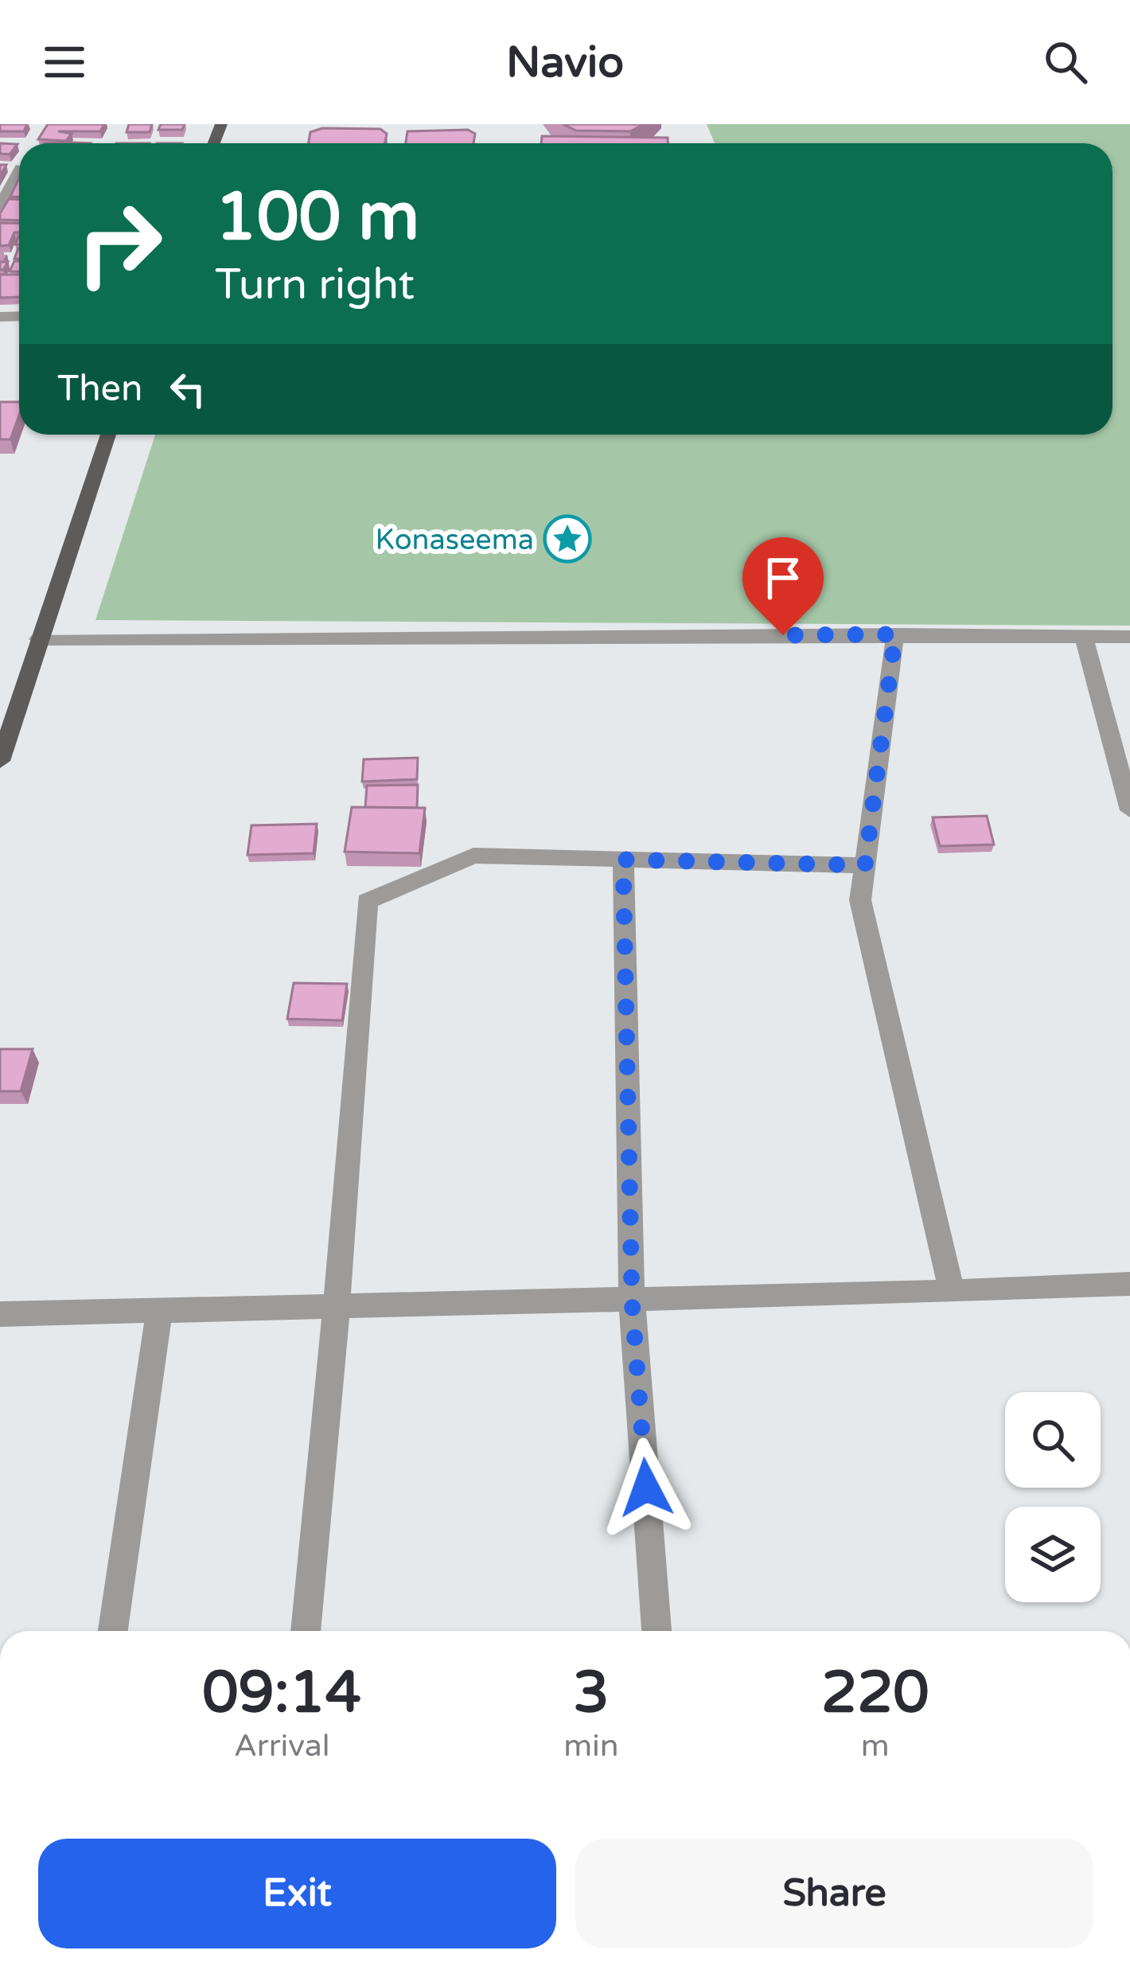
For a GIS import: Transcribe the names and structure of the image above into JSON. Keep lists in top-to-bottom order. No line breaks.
{"places":{"place":["Konaseema"]},"page":{"header":"Navio","turn":["100 m","Turn right"],"then":"Then","eta":["09:14","Arrival","3","min","220","m"],"buttons":["Exit","Share"]}}
